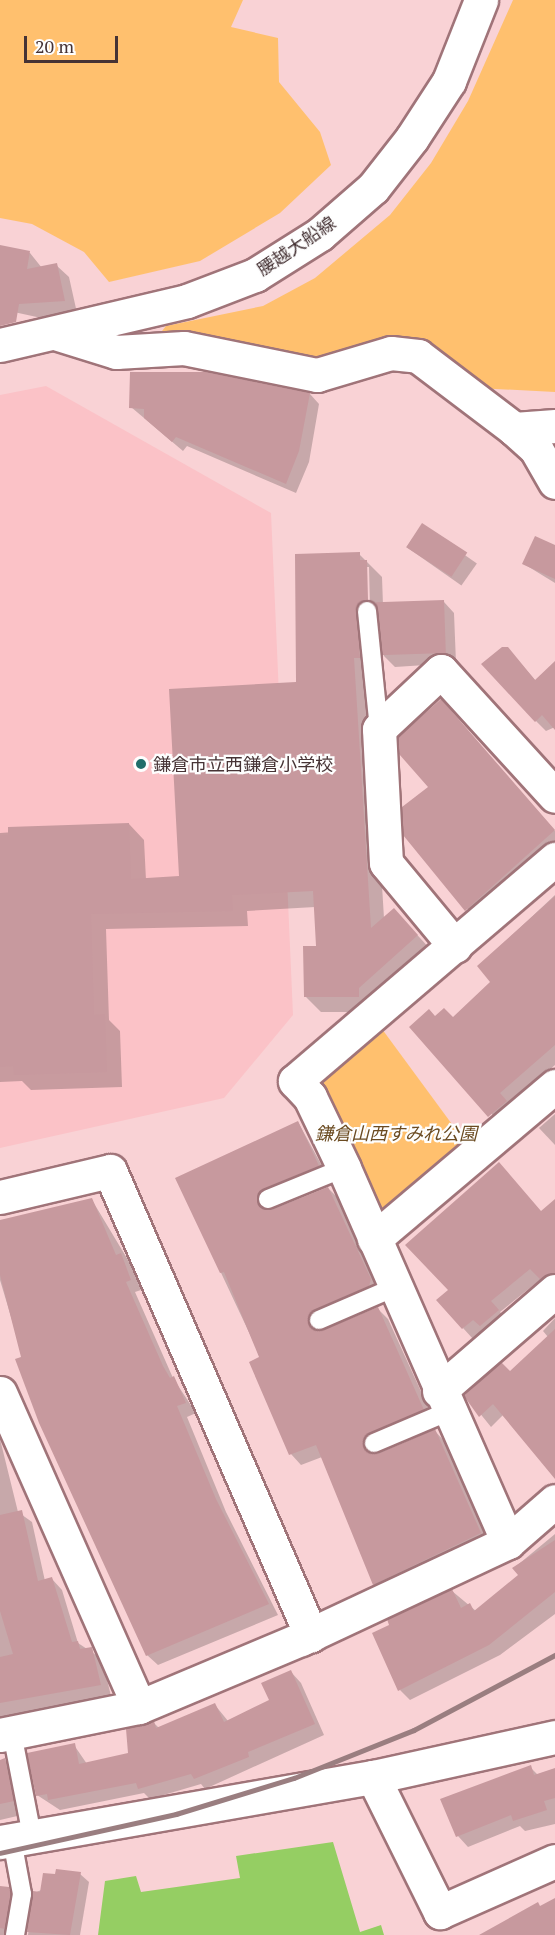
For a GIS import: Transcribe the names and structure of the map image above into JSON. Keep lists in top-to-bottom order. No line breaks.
{"streets":{"street":["腰越大船線"]},"parks":["鎌倉山西すみれ公園"],"places":["鎌倉市立西鎌倉小学校"],"scale_bar":"20 m"}
